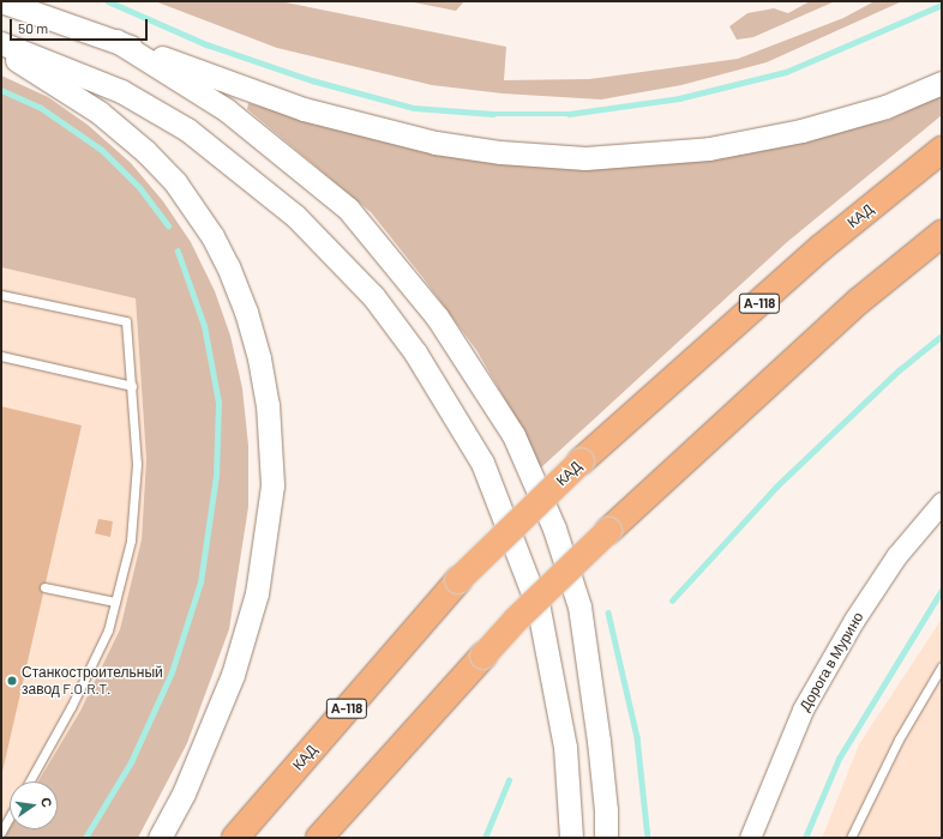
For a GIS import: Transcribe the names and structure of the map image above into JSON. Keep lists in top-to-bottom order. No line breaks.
{"streets":{"highway":["КАД","А-118"],"street":["Дорога в Мурино"]},"places":["Станкостроительный завод F.O.R.T."],"scale_bar":"50 m","north":"right"}
